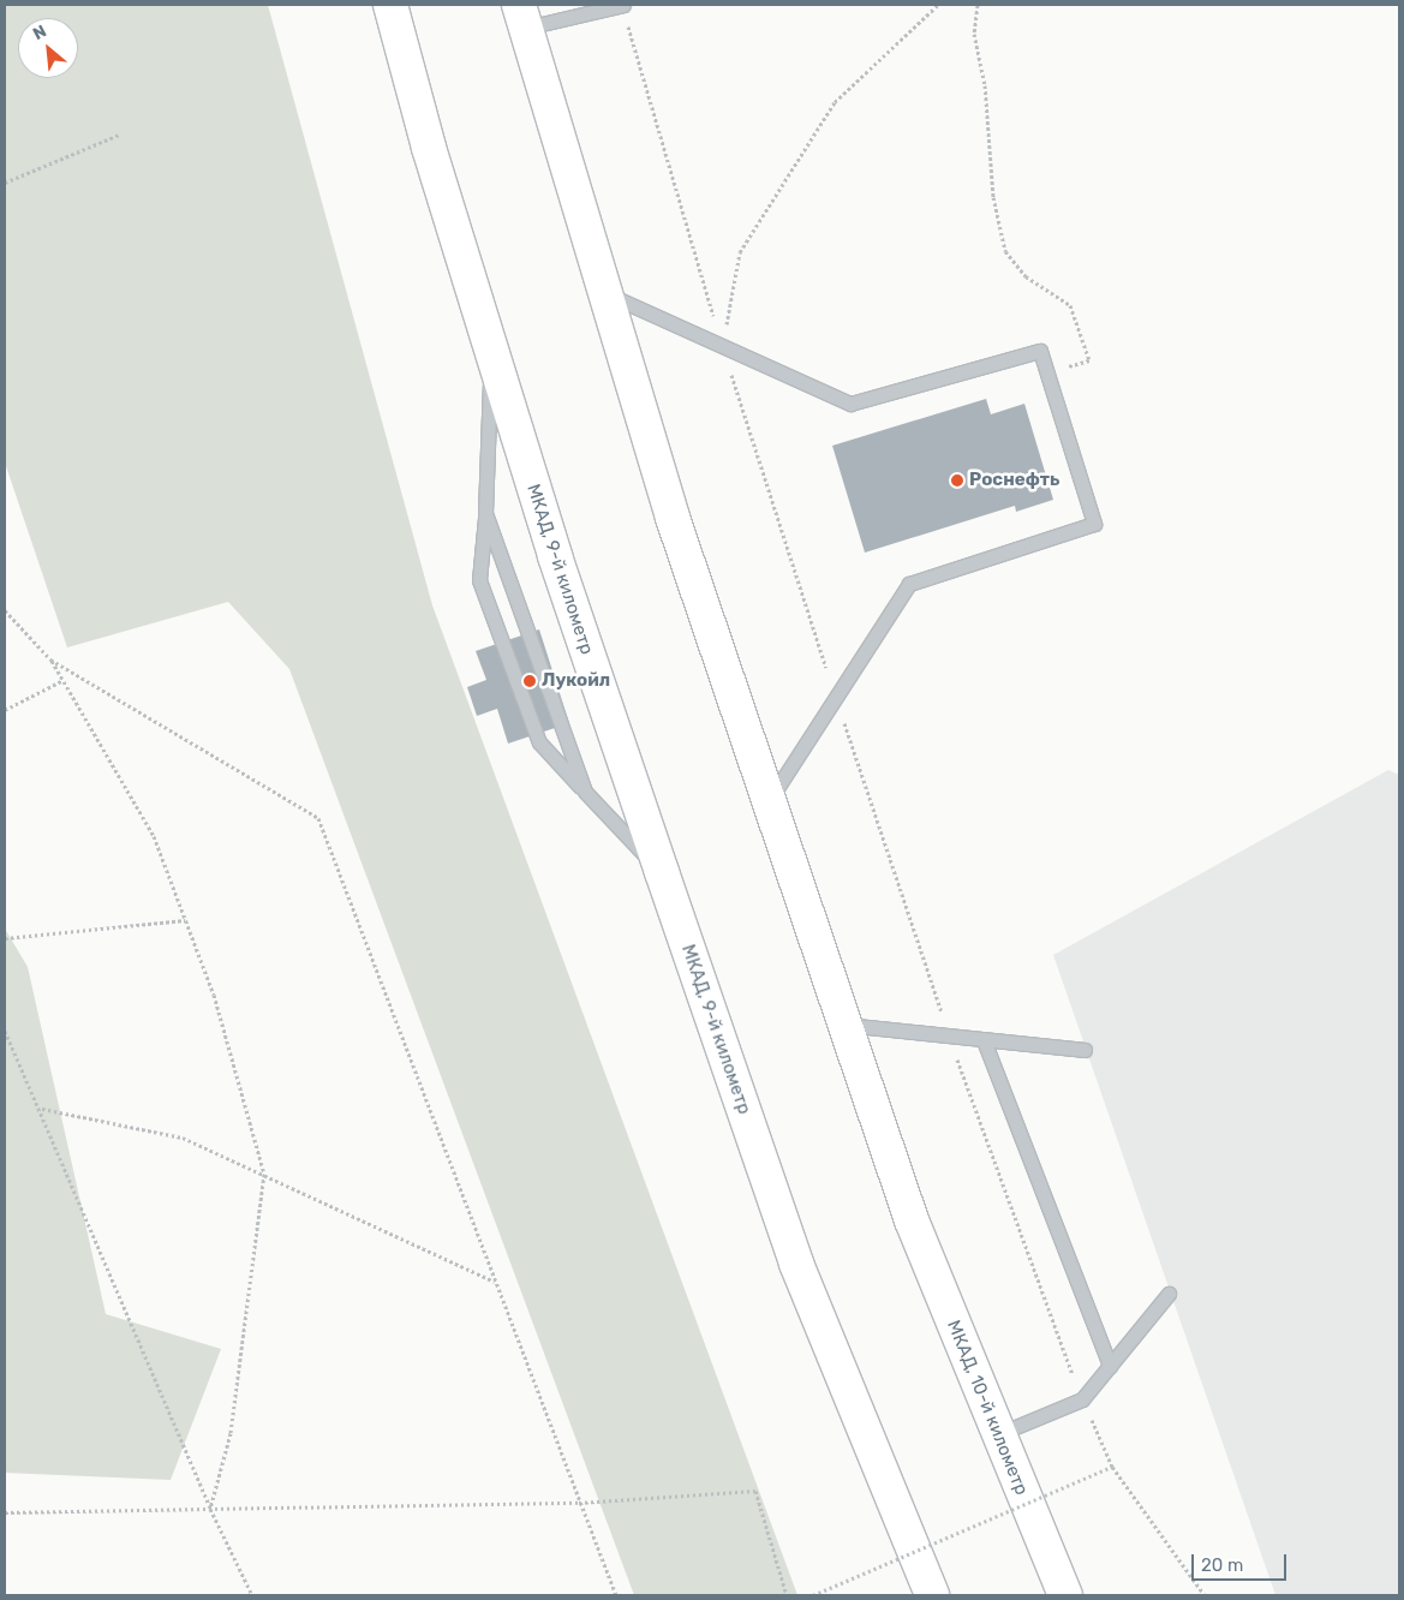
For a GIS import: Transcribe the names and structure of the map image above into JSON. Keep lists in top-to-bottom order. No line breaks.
{"streets":{"highway":["МКАД, 9-й километр","МКАД, 10-й километр"]},"places":["Роснефть","Лукойл"],"scale_bar":"20 m","north":"top left"}
